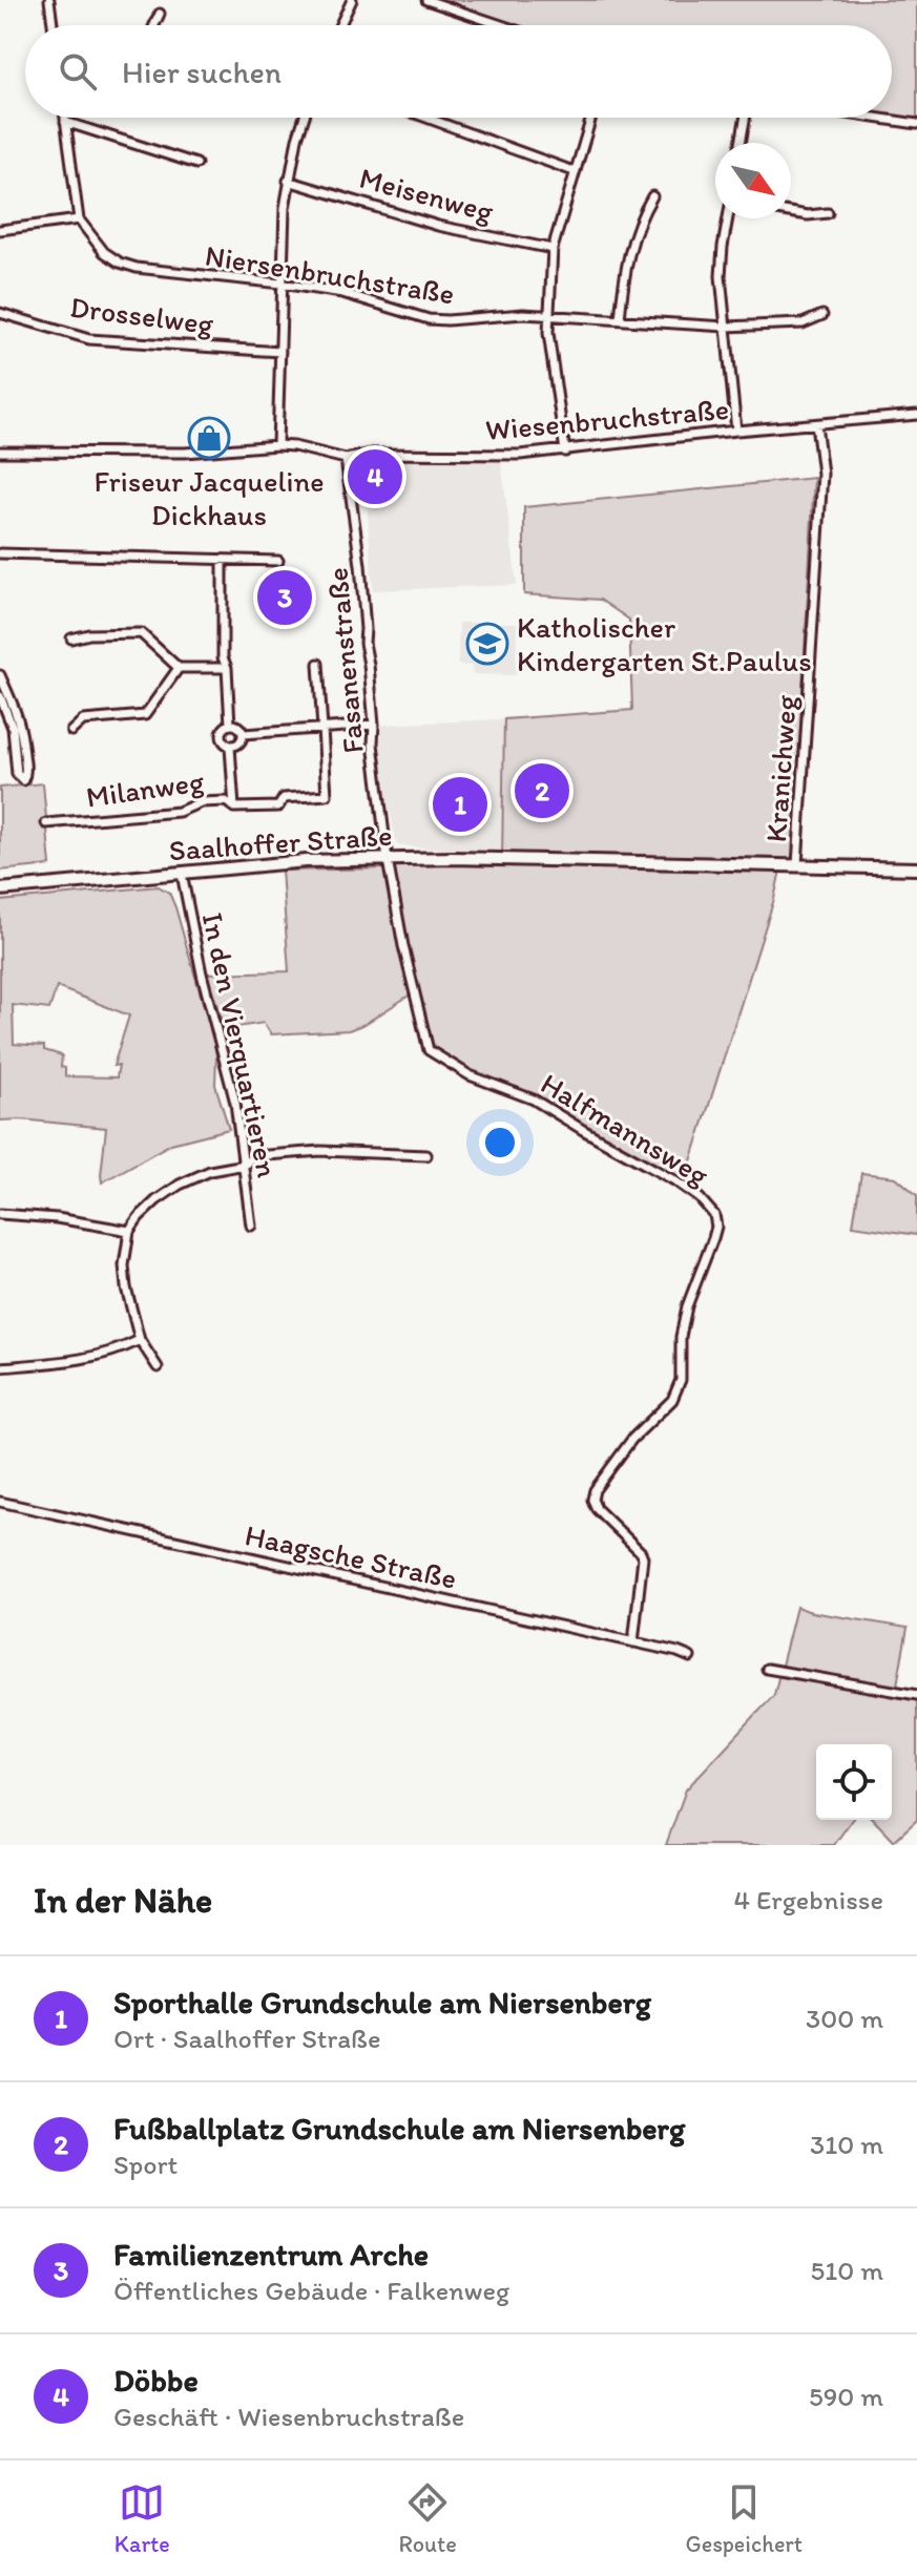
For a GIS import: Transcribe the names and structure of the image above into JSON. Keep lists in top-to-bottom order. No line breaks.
{"streets":{"main road":["Saalhoffer Straße"],"street":["Meisenweg","Niersenbruchstraße","Drosselweg","Wiesenbruchstraße","Fasanenstraße","Kranichweg","Milanweg","In den Vierquartieren","Halfmannsweg","Haagsche Straße"]},"crossings":[["Wiesenbruchstraße","Fasanenstraße"],["Wiesenbruchstraße","Kranichweg"],["Fasanenstraße","Saalhoffer Straße"],["Fasanenstraße","Halfmannsweg"],["Kranichweg","Saalhoffer Straße"],["Saalhoffer Straße","In den Vierquartieren"],["Saalhoffer Straße","Halfmannsweg"],["Halfmannsweg","Haagsche Straße"]],"places":{"shop":["Friseur Jacqueline Dickhaus"],"school or university":["Katholischer Kindergarten St.Paulus"]},"north":"bottom right","page":{"search":"Hier suchen","pins":["4","3","2","1"],"heading":["In der Nähe","4 Ergebnisse"],"list":[{"mark":"1","name":"Sporthalle Grundschule am Niersenberg","note":"Ort · Saalhoffer Straße","value":"300 m"},{"mark":"2","name":"Fußballplatz Grundschule am Niersenberg","note":"Sport","value":"310 m"},{"mark":"3","name":"Familienzentrum Arche","note":"Öffentliches Gebäude · Falkenweg","value":"510 m"},{"mark":"4","name":"Döbbe","note":"Geschäft · Wiesenbruchstraße","value":"590 m"}],"nav":["Karte","Route","Gespeichert"]}}
